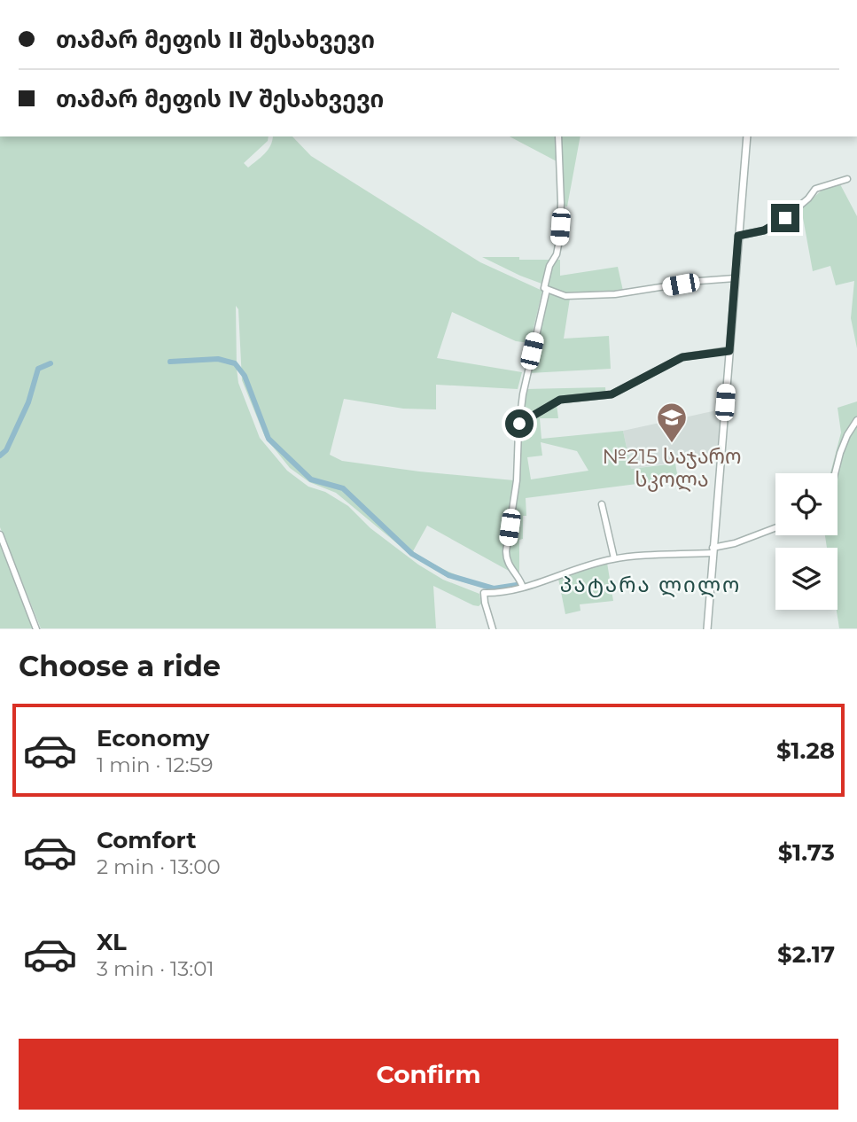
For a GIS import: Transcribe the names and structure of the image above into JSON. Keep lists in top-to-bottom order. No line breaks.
{"districts":["პატარა ლილო"],"places":{"school or university":["№215 საჯარო სკოლა"]},"page":{"banner":["თამარ მეფის II შესახვევი","თამარ მეფის IV შესახვევი"],"heading":"Choose a ride","list":[{"name":"Economy","note":"1 min · 12:59","value":"$1.28"},{"name":"Comfort","note":"2 min · 13:00","value":"$1.73"},{"name":"XL","note":"3 min · 13:01","value":"$2.17"}],"buttons":"Confirm"}}
